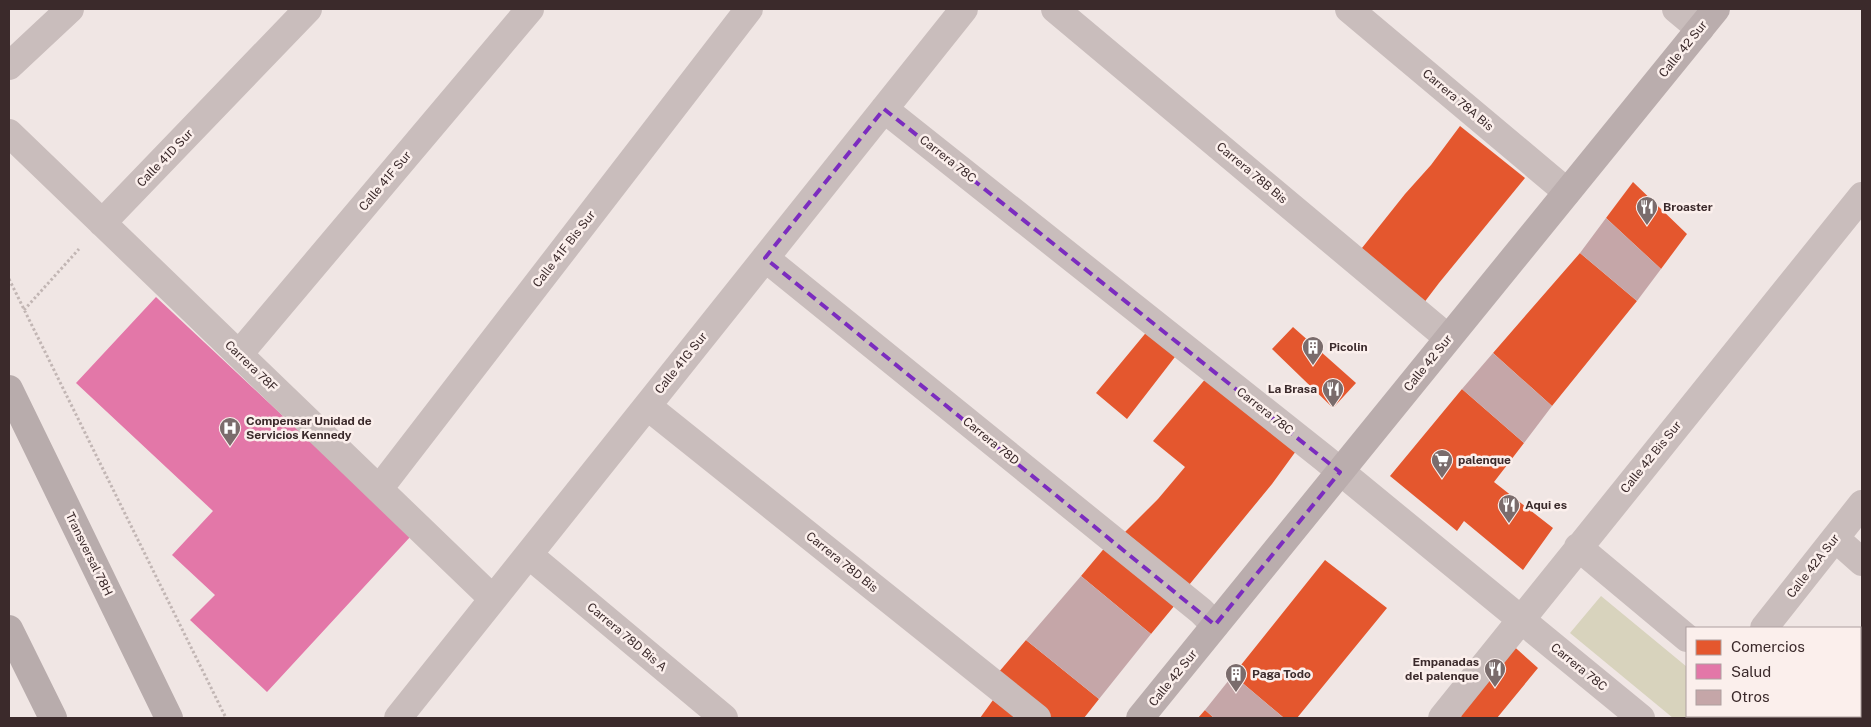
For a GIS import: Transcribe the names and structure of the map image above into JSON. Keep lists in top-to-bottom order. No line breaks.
{"streets":{"main road":["Transversal 78H"],"street":["Calle 42 Sur","Carrera 78A Bis","Calle 41D Sur","Carrera 78C","Carrera 78B Bis","Calle 41F Sur","Calle 41F Bis Sur","Calle 41G Sur","Carrera 78F","Carrera 78D","Calle 42 Bis Sur","Carrera 78D Bis","Calle 42A Sur","Carrera 78D Bis A"]},"crossings":[["Calle 42 Sur","Carrera 78A Bis"],["Calle 42 Sur","Carrera 78C"],["Calle 42 Sur","Carrera 78B Bis"],["Calle 42 Sur","Carrera 78D"],["Calle 41D Sur","Carrera 78F"],["Carrera 78C","Calle 41G Sur"],["Carrera 78C","Calle 42 Bis Sur"],["Calle 41F Sur","Carrera 78F"],["Calle 41F Bis Sur","Carrera 78F"],["Calle 41G Sur","Carrera 78F"],["Calle 41G Sur","Carrera 78D"],["Calle 41G Sur","Carrera 78D Bis"],["Calle 41G Sur","Carrera 78D Bis A"]],"places":{"restaurant":["Broaster","La Brasa","Aqui es","Empanadas del palenque"],"building":["Picolin","Paga Todo"],"hospital":["Compensar Unidad de Servicios Kennedy"],"supermarket":["palenque"]},"legend":["Comercios","Salud","Otros"]}
